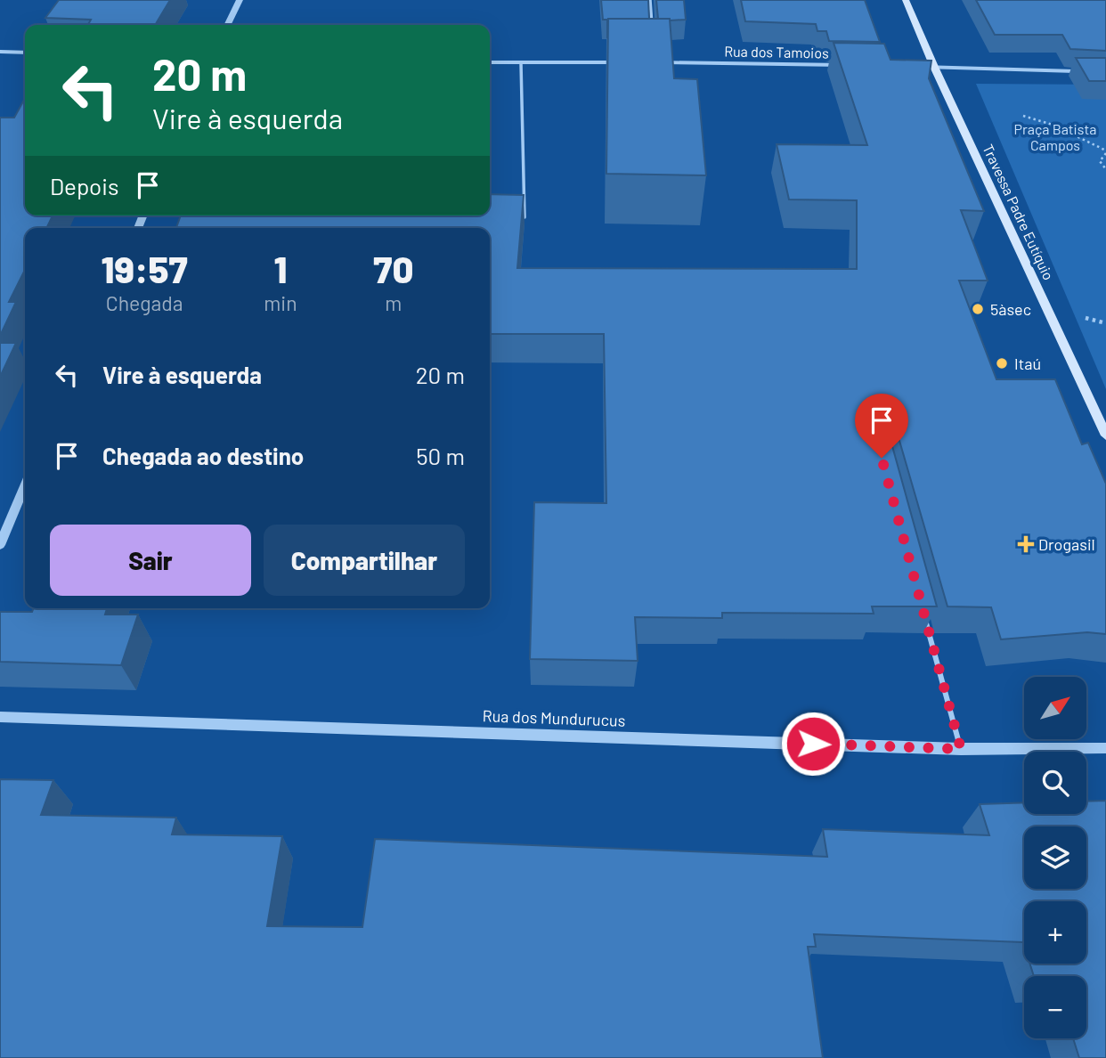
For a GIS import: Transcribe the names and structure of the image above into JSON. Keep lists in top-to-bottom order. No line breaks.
{"streets":{"main road":["Travessa Padre Eutíquio"],"street":["Rua dos Tamoios","Rua dos Mundurucus"]},"parks":["Praça Batista Campos"],"places":{"other":["5àsec","Itaú"],"health":["Drogasil"]},"north":"top right","page":{"turn":["20 m","Vire à esquerda"],"then":"Depois","eta":["19:57","Chegada","1","min","70","m"],"list":[{"name":"Vire à esquerda","value":"20 m"},{"name":"Chegada ao destino","value":"50 m"}],"buttons":["Sair","Compartilhar"],"map_buttons":["+","−"]}}
